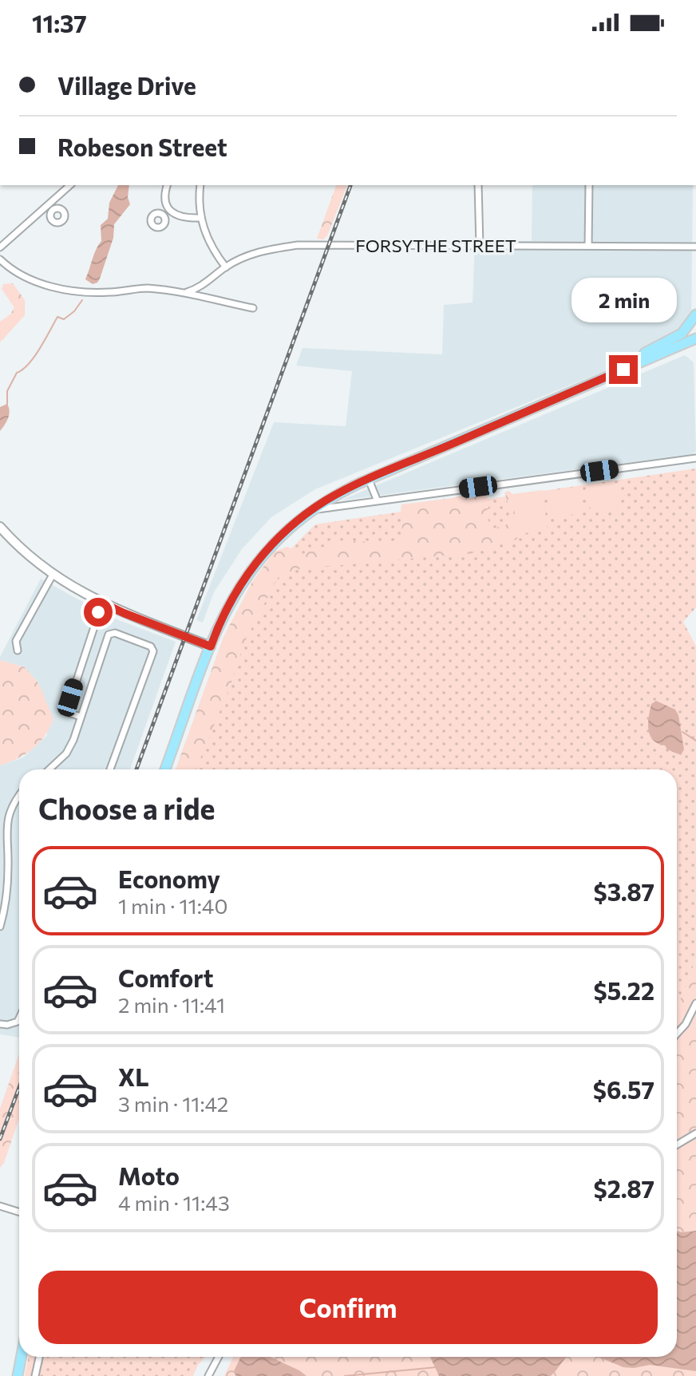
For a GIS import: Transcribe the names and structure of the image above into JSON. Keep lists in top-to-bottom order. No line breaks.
{"streets":{"street":["FORSYTHE STREET"]},"page":{"status":"11:37","banner":["Village Drive","Robeson Street"],"bubble":"2 min","heading":"Choose a ride","list":[{"name":"Economy","note":"1 min · 11:40","value":"$3.87"},{"name":"Comfort","note":"2 min · 11:41","value":"$5.22"},{"name":"XL","note":"3 min · 11:42","value":"$6.57"},{"name":"Moto","note":"4 min · 11:43","value":"$2.87"}],"buttons":"Confirm"}}
